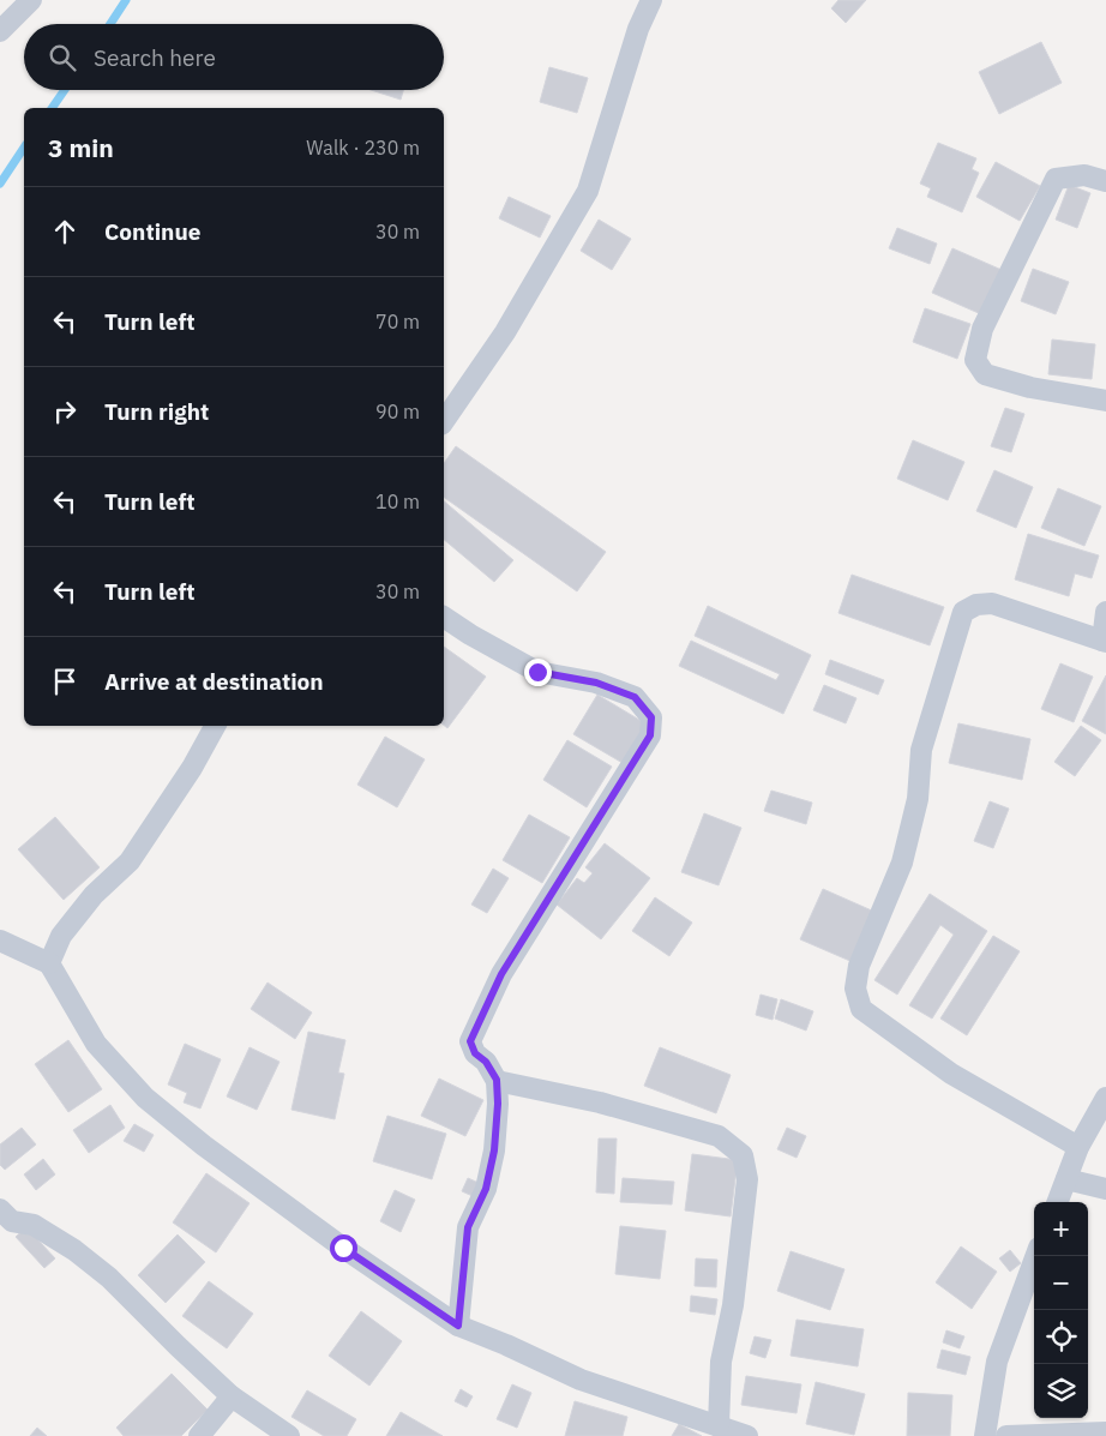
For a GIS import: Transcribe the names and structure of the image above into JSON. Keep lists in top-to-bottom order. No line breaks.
{"page":{"search":"Search here","heading":["3 min","Walk · 230 m"],"list":[["Continue","30 m"],["Turn left","70 m"],["Turn right","90 m"],["Turn left","10 m"],["Turn left","30 m"],"Arrive at destination"],"map_buttons":["+","−"]}}
